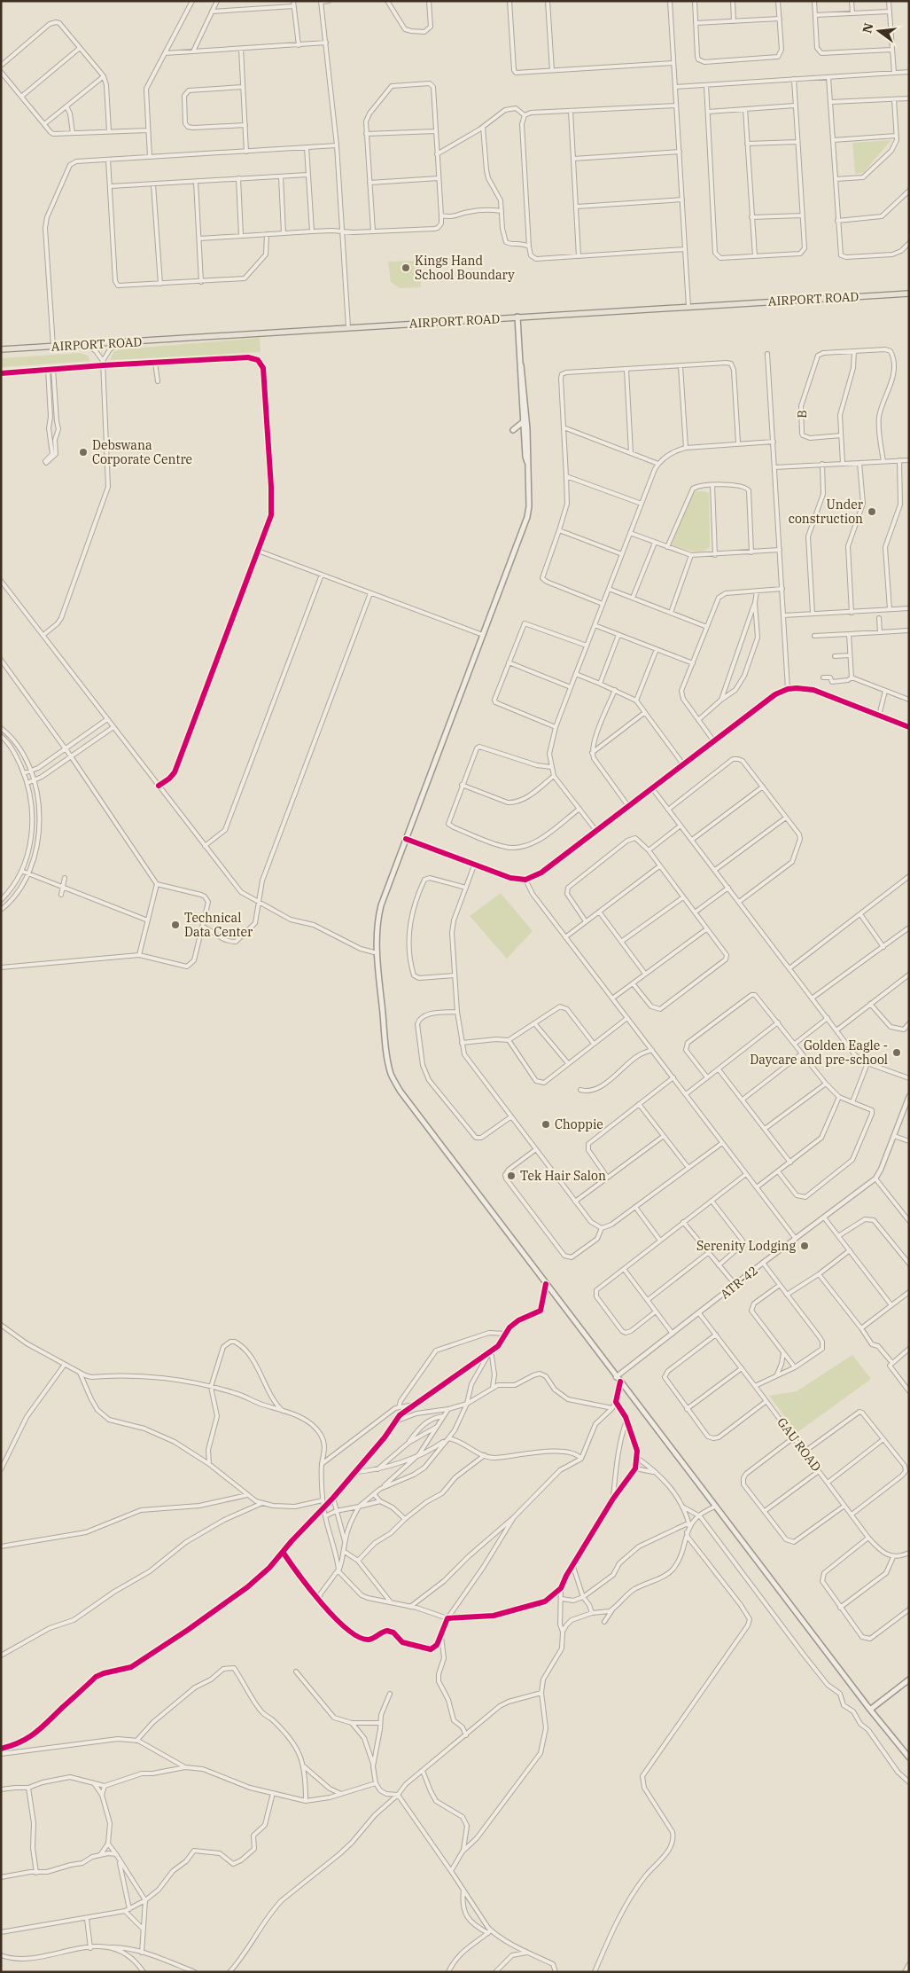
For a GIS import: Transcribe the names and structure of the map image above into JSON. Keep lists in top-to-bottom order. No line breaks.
{"streets":{"main road":["AIRPORT ROAD"],"street":["B","ATR-42","GAU ROAD"]},"crossings":[["ATR-42","GAU ROAD"]],"places":["Kings Hand School Boundary","Debswana Corporate Centre","Under construction","Technical Data Center","Golden Eagle - Daycare and pre-school","Choppie","Tek Hair Salon","Serenity Lodging"],"north":"left"}
